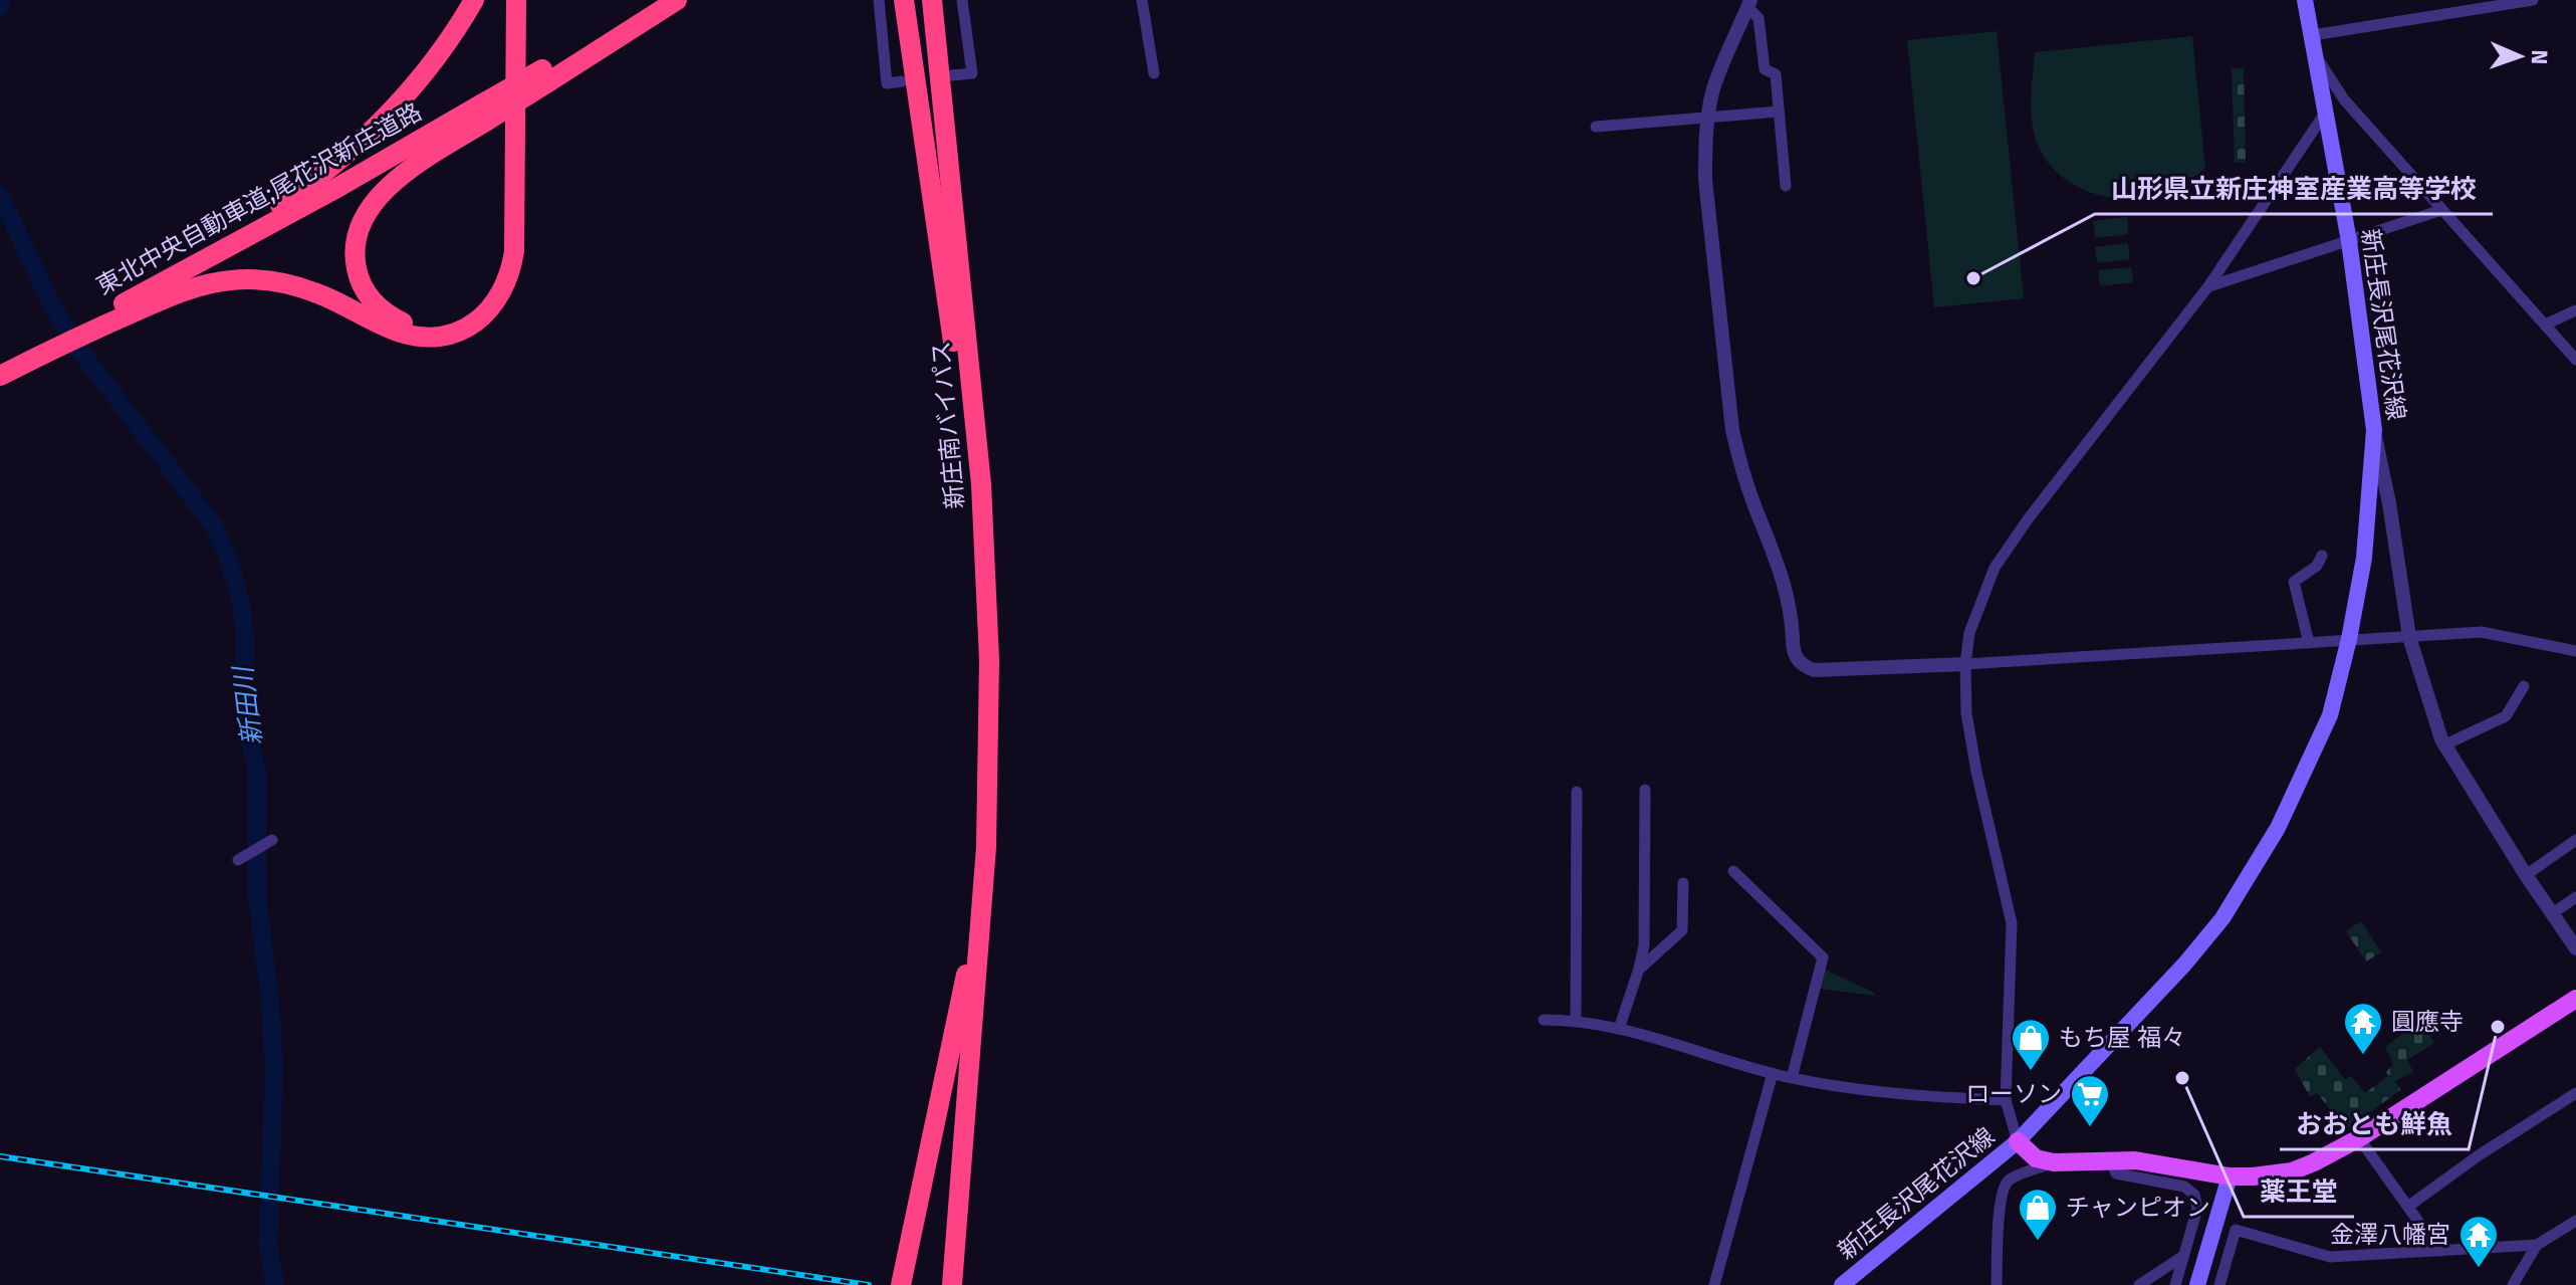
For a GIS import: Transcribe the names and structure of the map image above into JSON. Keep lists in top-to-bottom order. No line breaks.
{"streets":{"highway":["東北中央自動車道;尾花沢新庄道路","新庄南バイパス"],"main road":["新庄長沢尾花沢線"]},"water":["新田川"],"places":{"other":["山形県立新庄神室産業高等学校","おおとも鮮魚","薬王堂"],"temple":["圓應寺","金澤八幡宮"],"shop":["もち屋 福々","チャンピオン"],"supermarket":["ローソン"]},"north":"right"}
